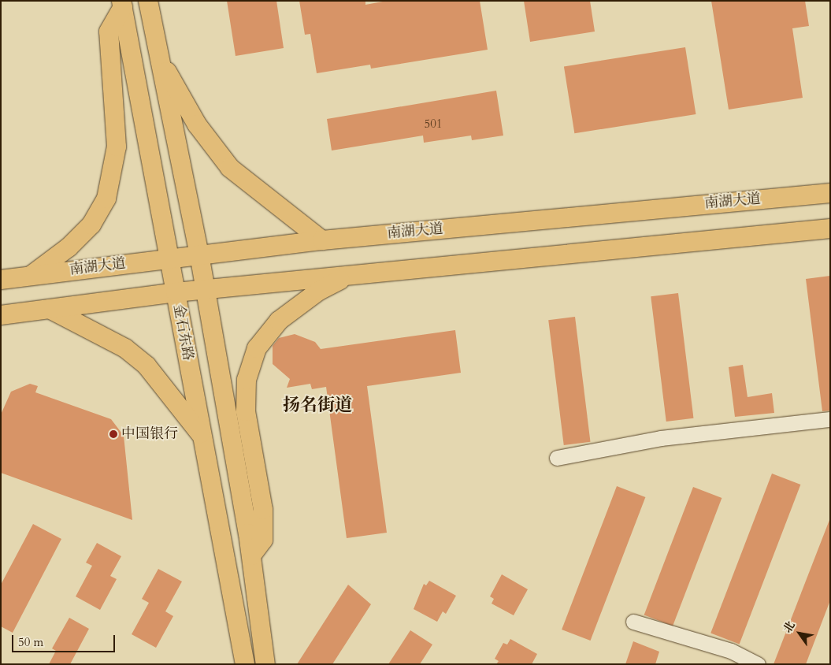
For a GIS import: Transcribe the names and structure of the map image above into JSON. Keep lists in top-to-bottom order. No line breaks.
{"streets":{"main road":["南湖大道","金石东路"]},"crossings":[["南湖大道","金石东路"]],"districts":["扬名街道"],"places":["中国银行"],"house_numbers":["501"],"scale_bar":"50 m","north":"top left"}
